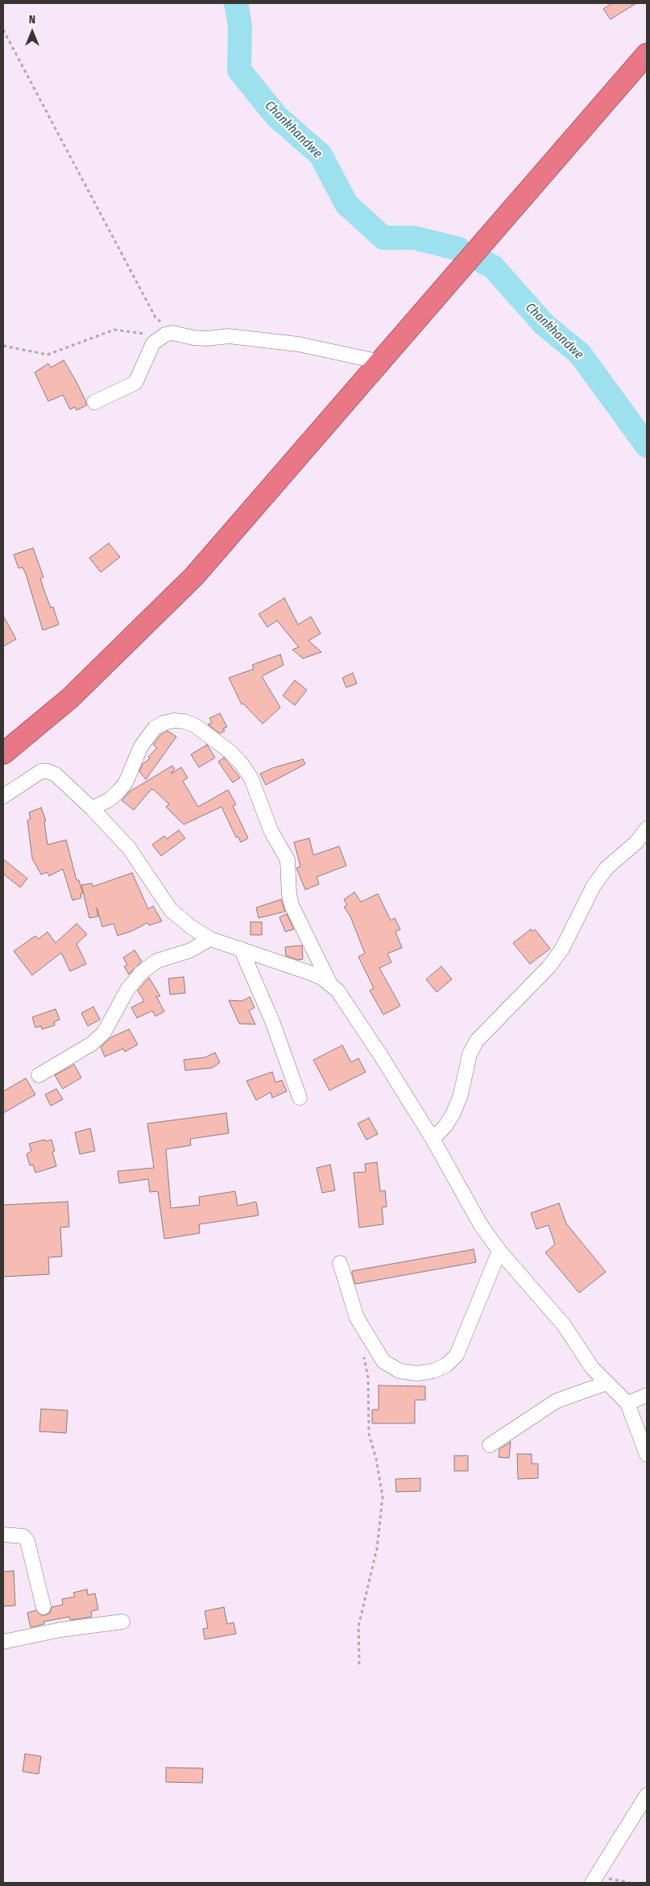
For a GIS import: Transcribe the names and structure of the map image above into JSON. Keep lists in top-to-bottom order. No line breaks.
{"water":["Chankhandwe"],"north":"top"}
